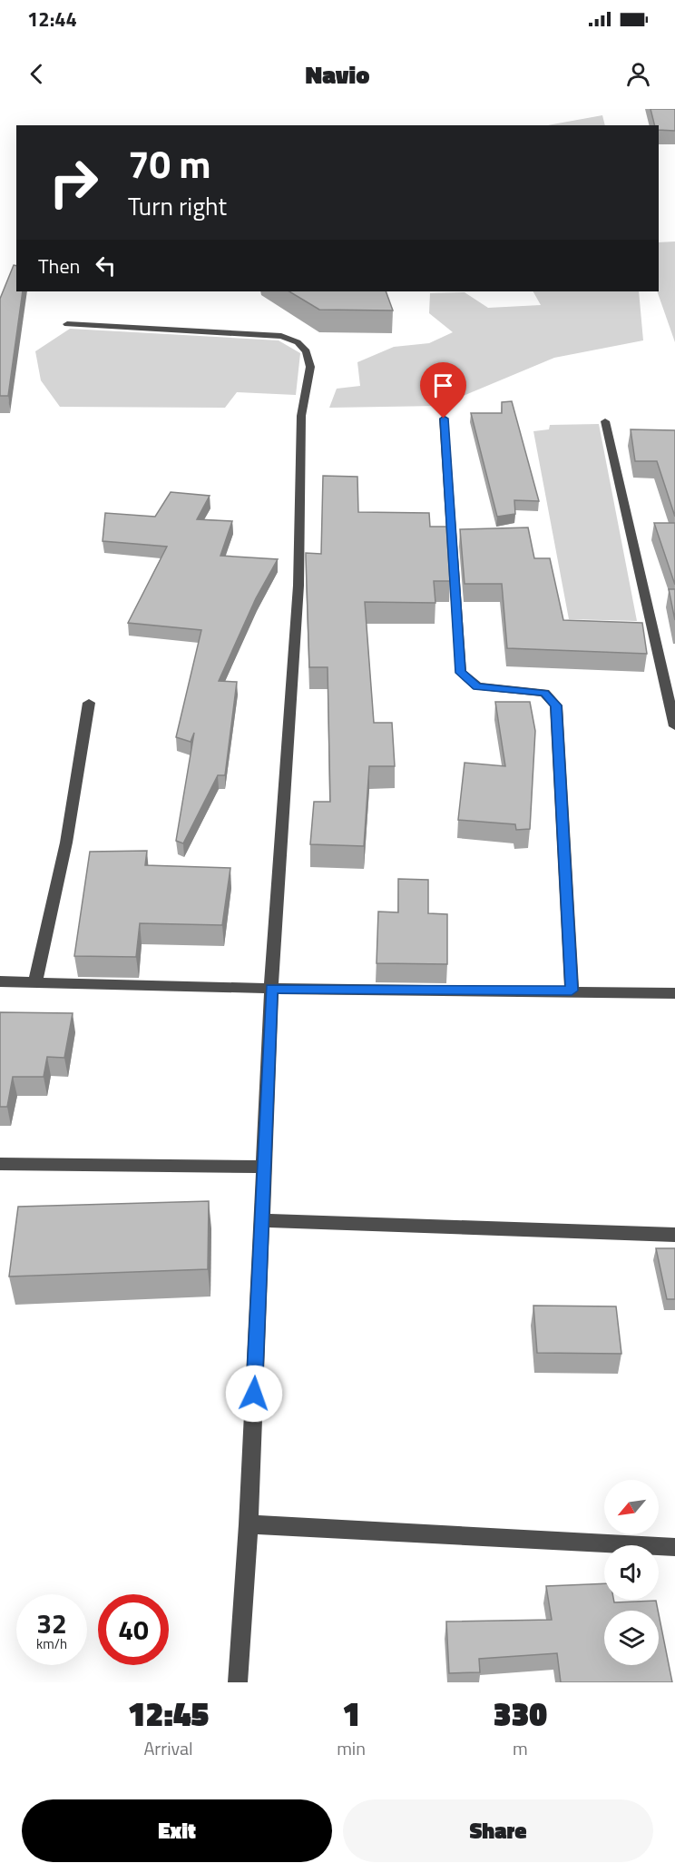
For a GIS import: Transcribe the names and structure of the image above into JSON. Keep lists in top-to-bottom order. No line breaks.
{"north":"bottom left","page":{"status":"12:44","header":"Navio","turn":["70 m","Turn right"],"then":"Then","speed":"32 km/h","limit":"40","eta":["12:45","Arrival","1","min","330","m"],"buttons":["Exit","Share"]}}
